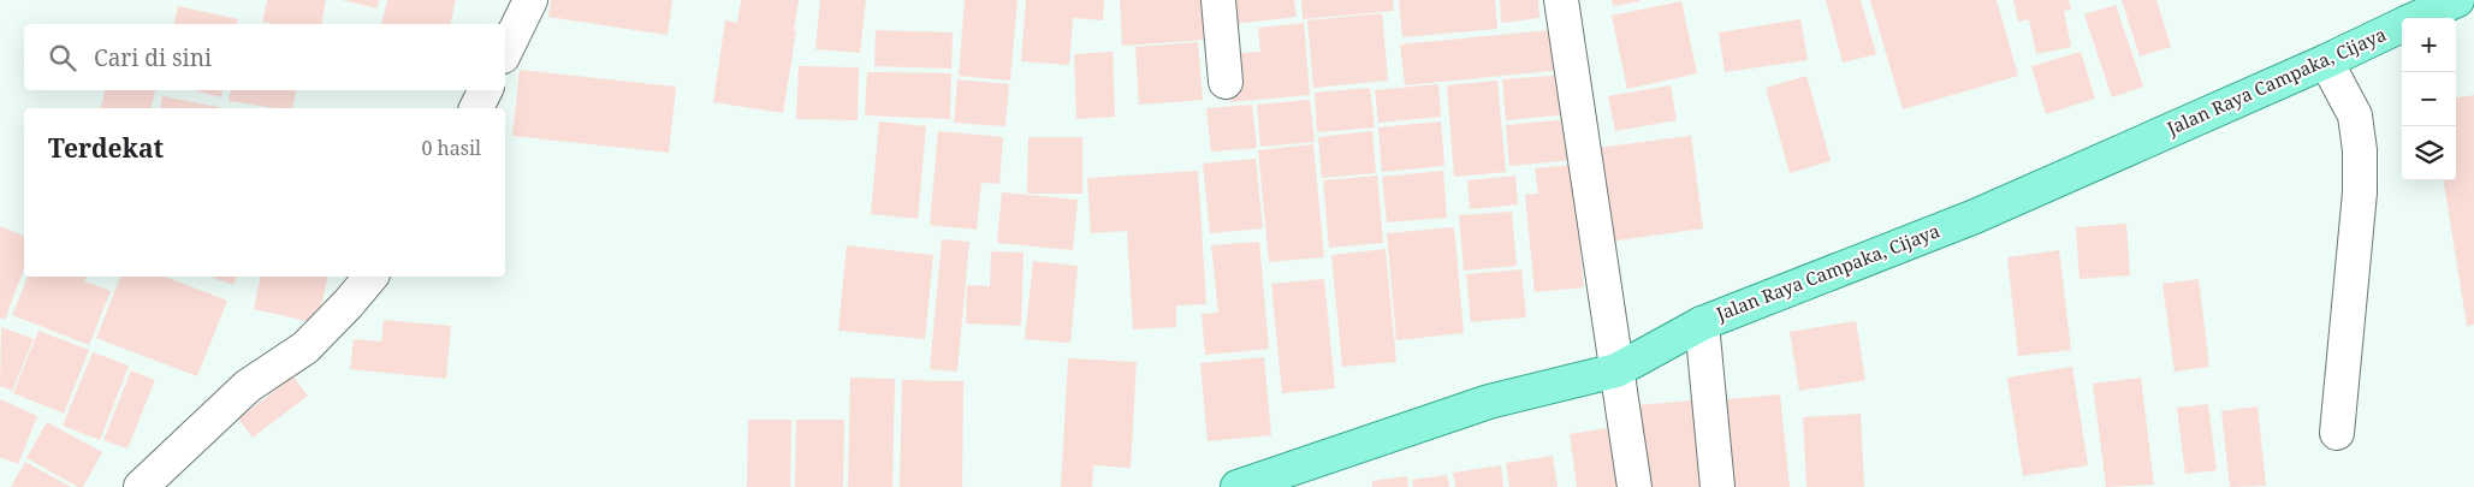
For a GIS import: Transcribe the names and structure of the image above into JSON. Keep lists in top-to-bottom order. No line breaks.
{"streets":{"main road":["Jalan Raya Campaka, Cijaya"]},"page":{"map_buttons":["+","−"],"search":"Cari di sini","heading":["Terdekat","0 hasil"]}}
